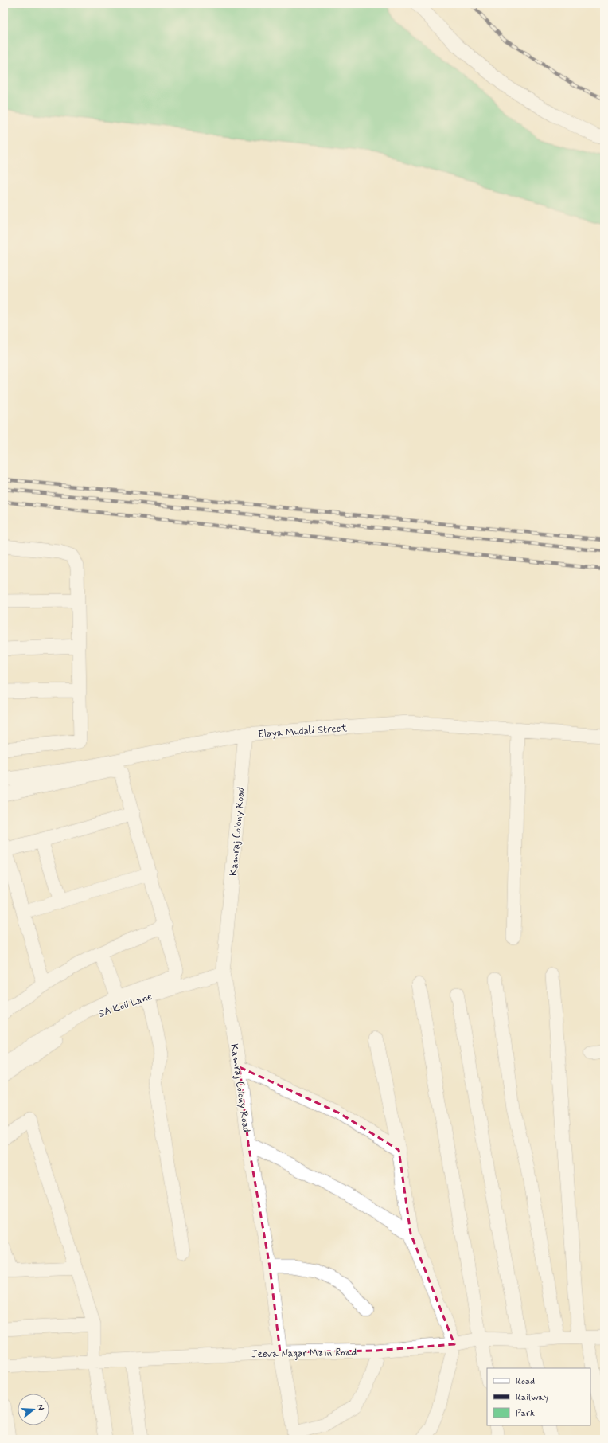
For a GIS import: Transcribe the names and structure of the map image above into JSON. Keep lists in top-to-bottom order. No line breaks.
{"streets":{"street":["Elaya Mudali Street","Kamraj Colony Road","SA Koil Lane","Jeeva Nagar Main Road"]},"crossings":[["Elaya Mudali Street","Kamraj Colony Road"],["Kamraj Colony Road","SA Koil Lane"],["Kamraj Colony Road","Jeeva Nagar Main Road"]],"legend":["Road","Railway","Park"],"north":"right"}
